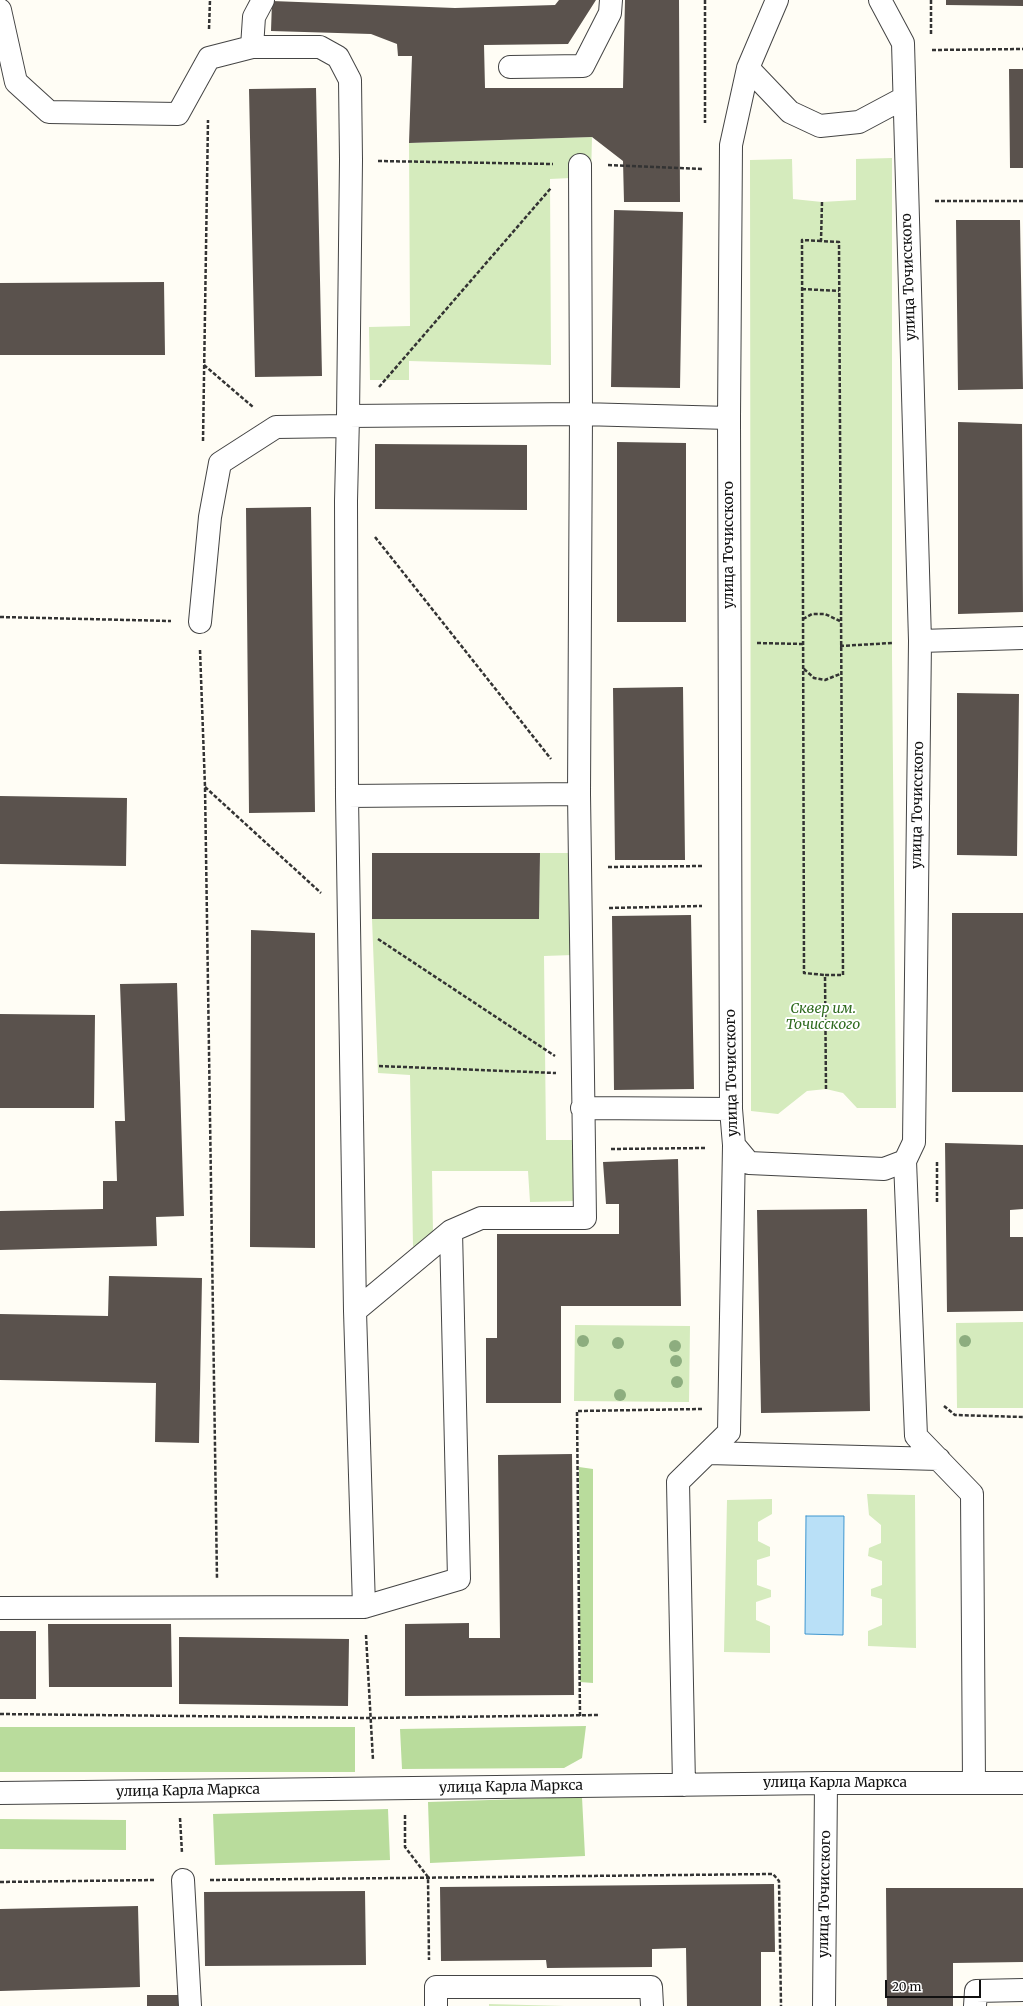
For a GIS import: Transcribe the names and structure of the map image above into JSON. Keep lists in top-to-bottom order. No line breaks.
{"streets":{"street":["улица Точисского","улица Карла Маркса"]},"crossings":[["улица Точисского","улица Карла Маркса"]],"parks":["Сквер им. Точисского"],"scale_bar":"20 m"}
